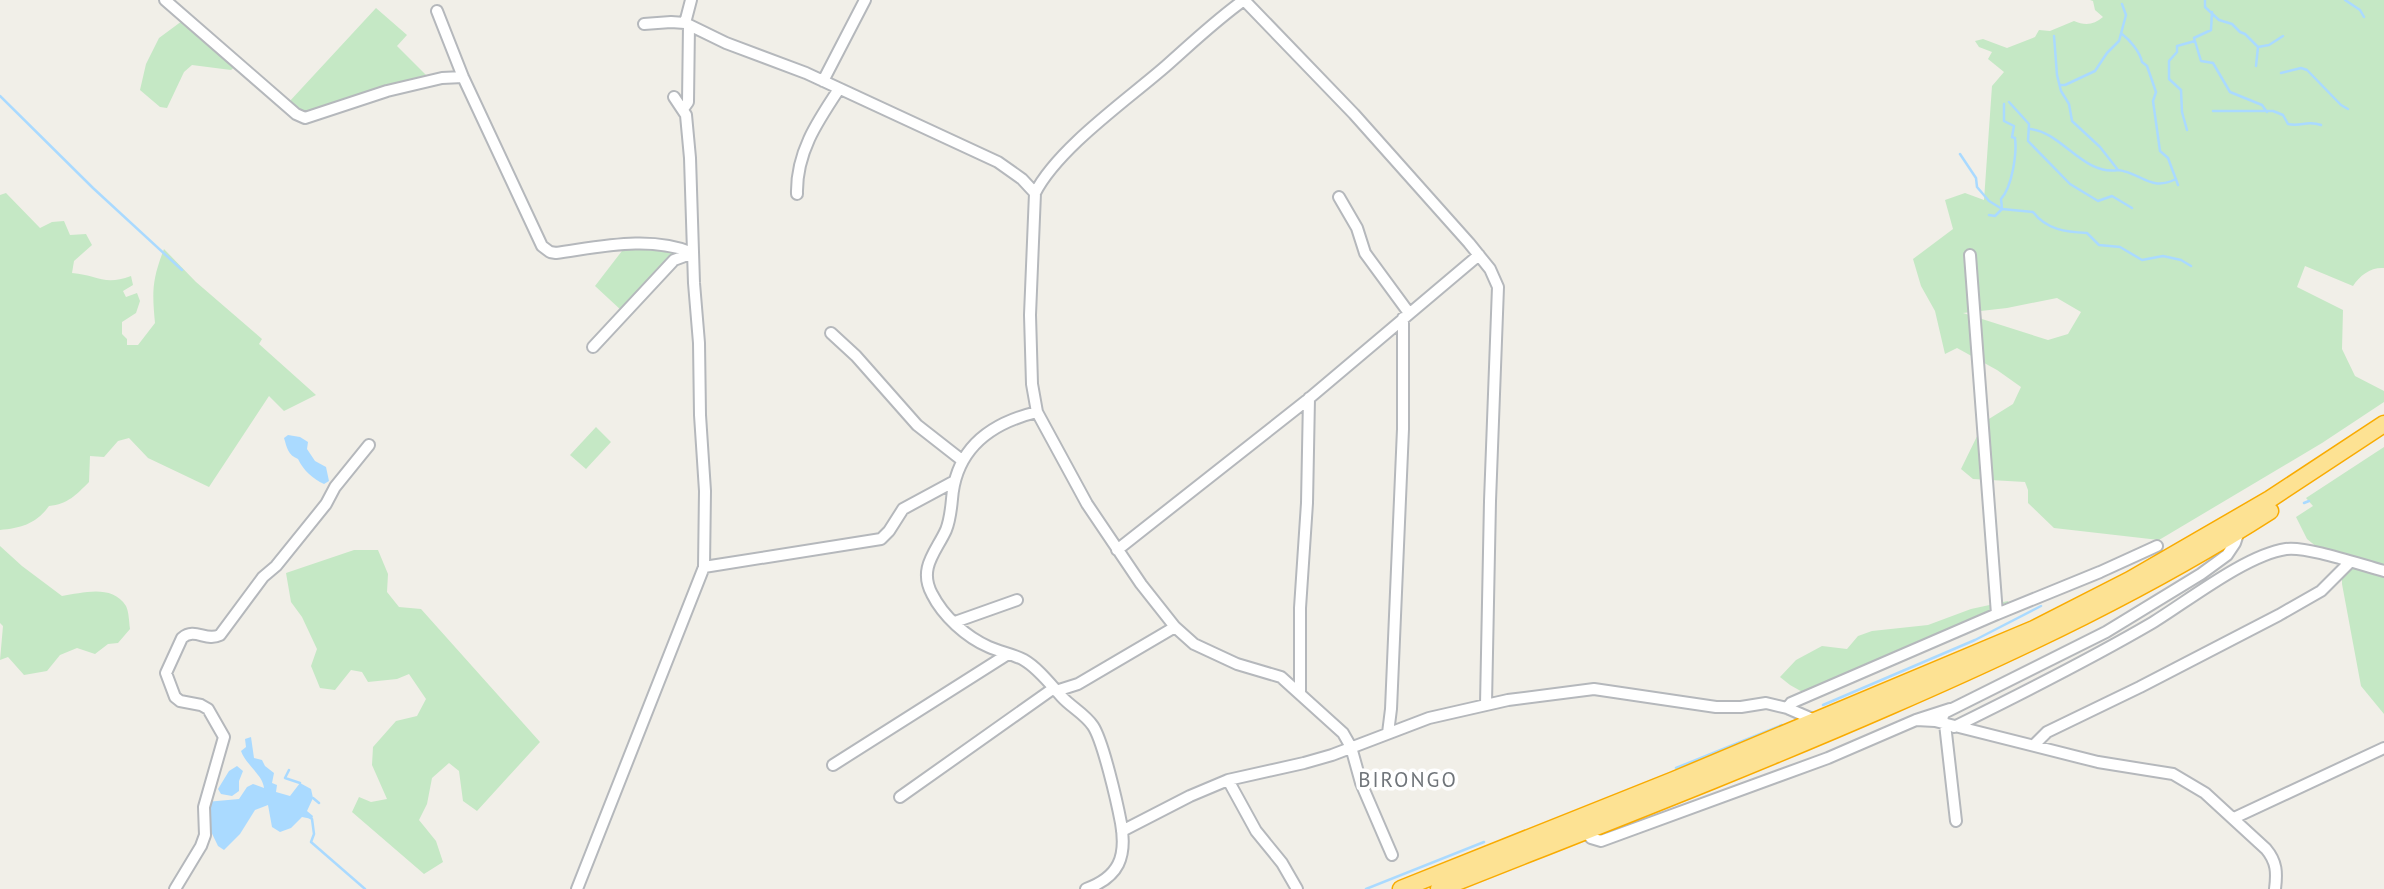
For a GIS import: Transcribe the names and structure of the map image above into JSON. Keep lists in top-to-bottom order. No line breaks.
{"districts":["BIRONGO"]}
